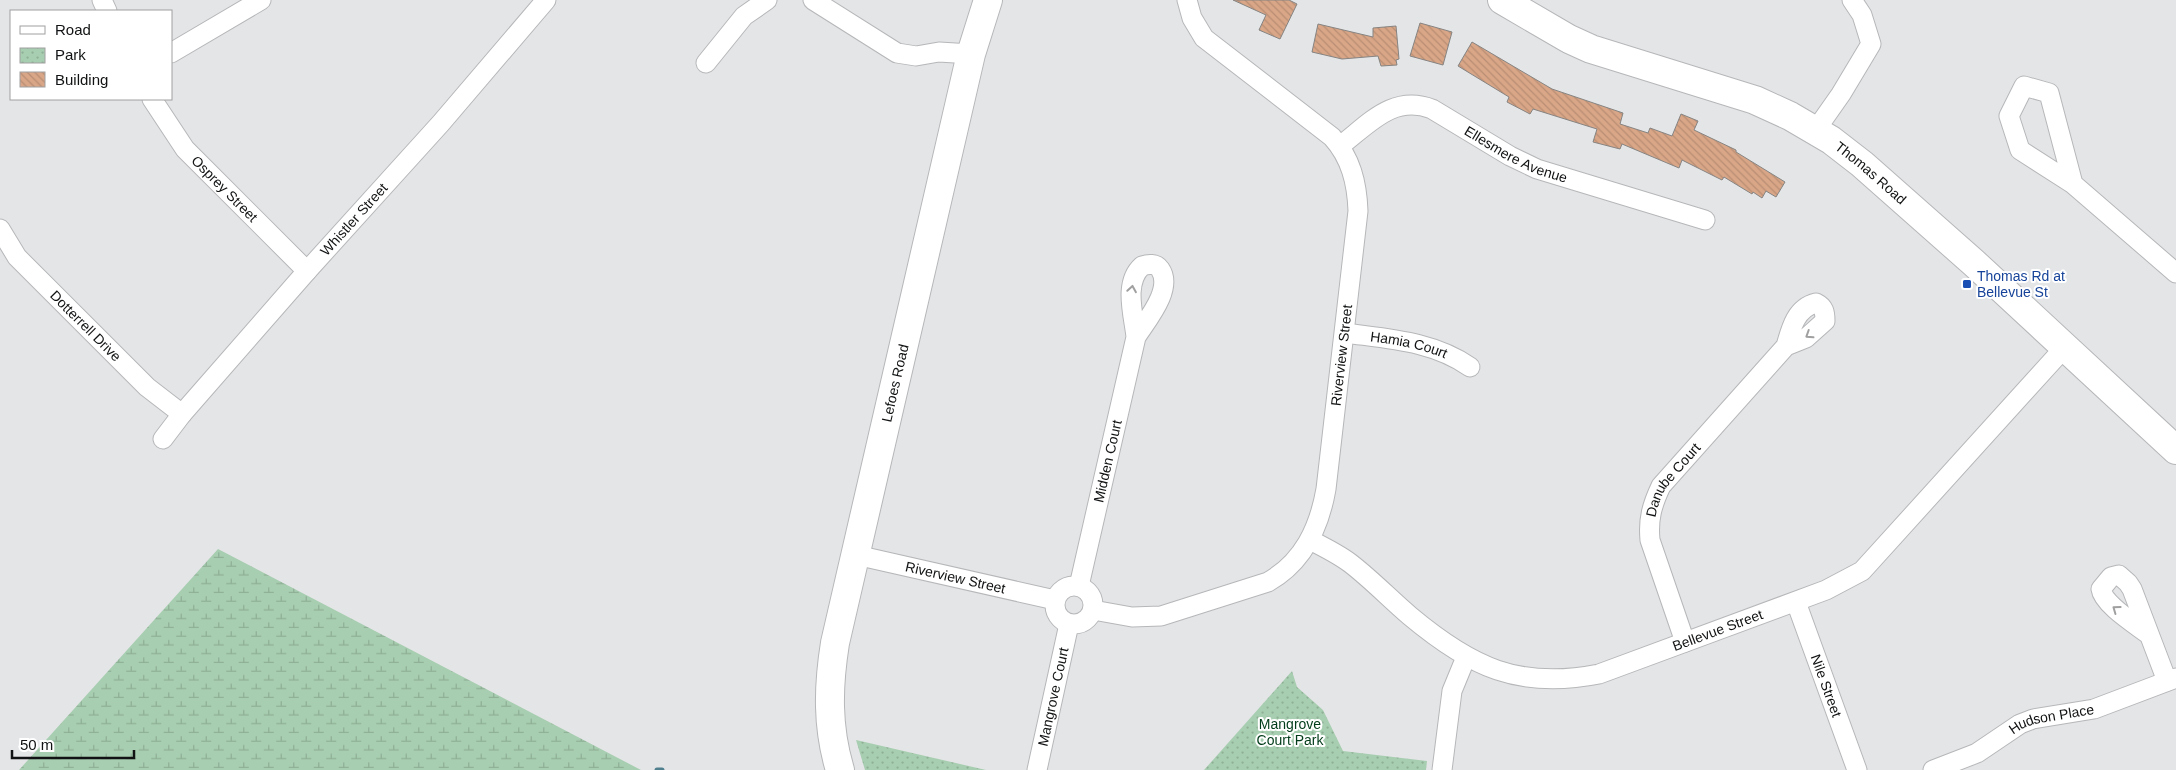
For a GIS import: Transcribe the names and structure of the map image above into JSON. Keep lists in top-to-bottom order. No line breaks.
{"streets":{"main road":["Thomas Road","Lefoes Road"],"street":["Ellesmere Avenue","Osprey Street","Whistler Street","Dotterrell Drive","Hamia Court","Riverview Street","Midden Court","Danube Court","Bellevue Street","Nile Street","Mangrove Court","Hudson Place"]},"crossings":[["Ellesmere Avenue","Riverview Street"],["Thomas Road","Bellevue Street"],["Osprey Street","Whistler Street"],["Whistler Street","Dotterrell Drive"],["Hamia Court","Riverview Street"],["Riverview Street","Lefoes Road"],["Riverview Street","Midden Court"],["Riverview Street","Bellevue Street"],["Riverview Street","Mangrove Court"],["Midden Court","Mangrove Court"],["Danube Court","Bellevue Street"],["Bellevue Street","Nile Street"]],"parks":["Mangrove Court Park"],"places":{"transit":["Thomas Rd at Bellevue St"]},"legend":["Road","Park","Building"],"scale_bar":"50 m"}
